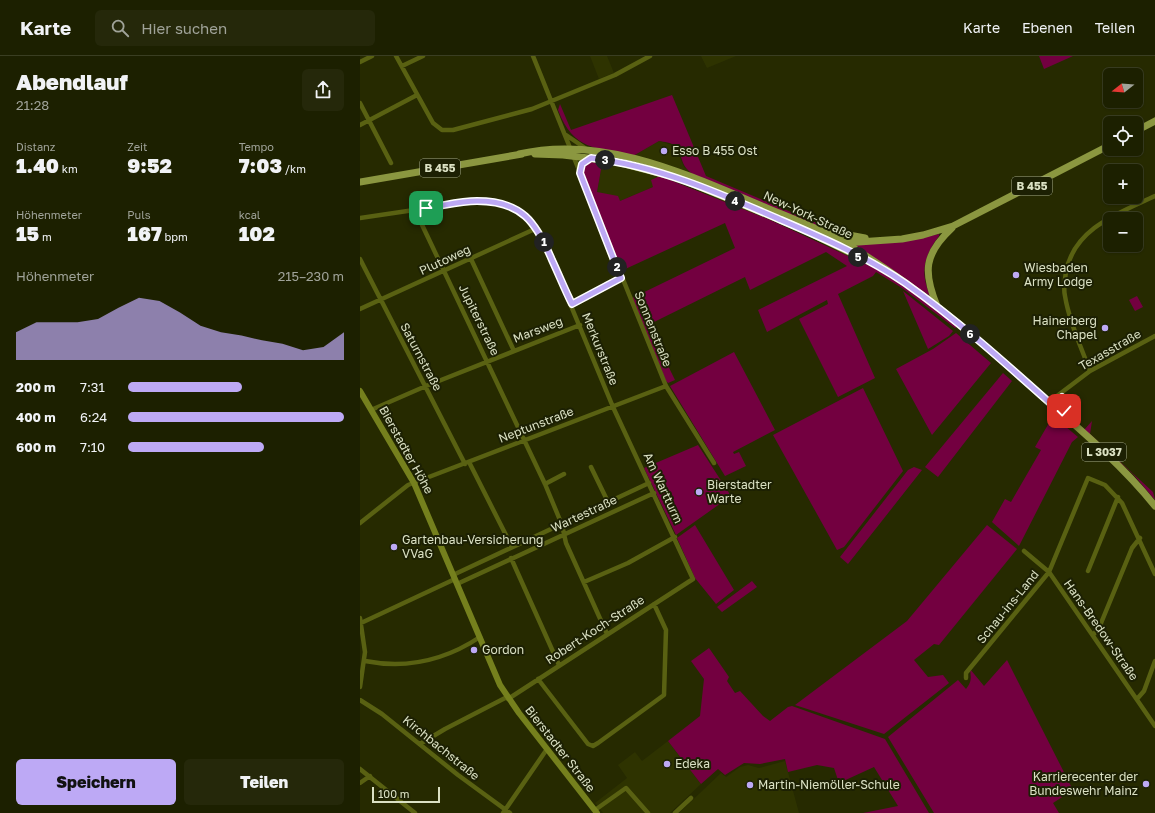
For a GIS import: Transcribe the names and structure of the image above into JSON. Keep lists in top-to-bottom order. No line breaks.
{"streets":{"main road":["B 455","New-York-Straße","Bierstadter Höhe","L 3037","Bierstadter Straße"],"street":["Plutoweg","Jupiterstraße","Sonnenstraße","Marsweg","Merkurstraße","Texasstraße","Saturnstraße","Neptunstraße","Am Wartturm","Wartestraße","Schau-ins-Land","Robert-Koch-Straße","Hans-Bredow-Straße","Kirchbachstraße"]},"crossings":[["B 455","New-York-Straße"],["B 455","Sonnenstraße"],["B 455","L 3037"],["New-York-Straße","L 3037"],["Plutoweg","Jupiterstraße"],["Plutoweg","Merkurstraße"],["Plutoweg","Saturnstraße"],["Jupiterstraße","Marsweg"],["Jupiterstraße","Merkurstraße"],["Jupiterstraße","Neptunstraße"],["Jupiterstraße","Wartestraße"],["Jupiterstraße","Robert-Koch-Straße"],["Sonnenstraße","Neptunstraße"],["Marsweg","Merkurstraße"],["Marsweg","Saturnstraße"],["Marsweg","Bierstadter Höhe"],["Merkurstraße","Neptunstraße"],["Merkurstraße","Am Wartturm"],["Saturnstraße","Neptunstraße"],["Saturnstraße","Wartestraße"],["Neptunstraße","Bierstadter Höhe"],["Neptunstraße","Am Wartturm"],["Bierstadter Höhe","Wartestraße"],["Bierstadter Höhe","Robert-Koch-Straße"],["Bierstadter Höhe","Bierstadter Straße"],["Am Wartturm","Wartestraße"],["Am Wartturm","Robert-Koch-Straße"],["Schau-ins-Land","Hans-Bredow-Straße"],["Robert-Koch-Straße","Kirchbachstraße"],["Robert-Koch-Straße","Bierstadter Straße"]],"places":["Esso B 455 Ost","Wiesbaden Army Lodge","Hainerberg Chapel","Bierstadter Warte","Gartenbau-Versicherung VVaG","Gordon","Edeka","Karrierecenter der Bundeswehr Mainz","Martin-Niemöller-Schule"],"scale_bar":"100 m","north":"left","page":{"header":"Karte","search":"Hier suchen","nav":["Karte","Ebenen","Teilen"],"heading":["Abendlauf","21:28"],"map_buttons":["+","−"],"stats":[["Distanz","1.40 km"],["Zeit","9:52"],["Tempo","7:03 /km"],["Höhenmeter","15 m"],["Puls","167 bpm"],["kcal","102"]],"pins":["3","4","1","5","2","6"],"chart":["Höhenmeter","215–230 m"],"list":[{"name":"200 m","note":"7:31"},{"name":"400 m","note":"6:24"},{"name":"600 m","note":"7:10"}],"buttons":["Speichern","Teilen"],"scale":"100 m"}}
